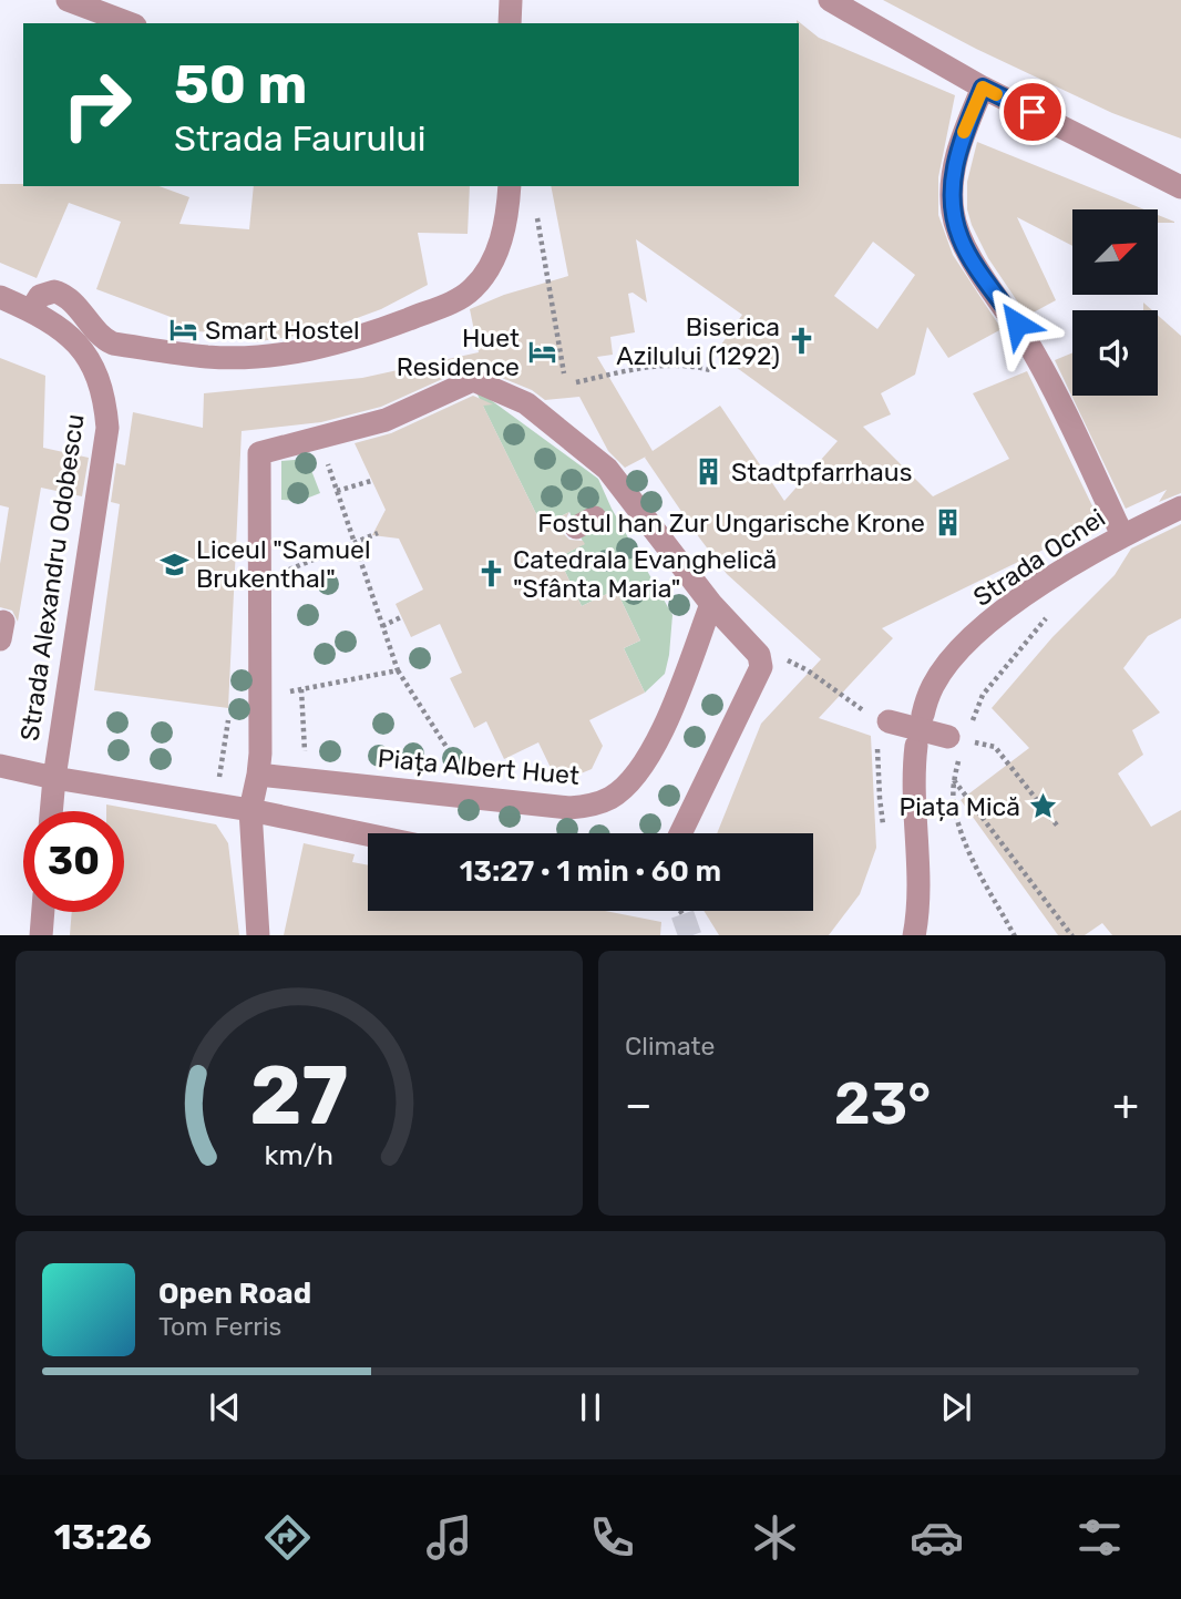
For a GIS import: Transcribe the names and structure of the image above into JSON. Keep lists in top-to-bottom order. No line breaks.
{"streets":{"street":["Strada Ocnei","Strada Alexandru Odobescu","Piața Albert Huet"]},"places":{"hotel":["Smart Hostel","Huet Residence"],"church":["Biserica Azilului (1292)","Catedrala Evanghelică \"Sfânta Maria\""],"building":["Stadtpfarrhaus","Fostul han Zur Ungarische Krone"],"school or university":["Liceul \"Samuel Brukenthal\""],"place":["Piața Mică"]},"north":"top right","page":{"turn":["50 m","Strada Faurului"],"limit":"30","trip":"13:27 · 1 min · 60 m","tile":"Climate","heat":["−","23°","+"],"song":["Open Road","Tom Ferris"],"tabs":"13:26","gauge":["27","km/h"]}}
